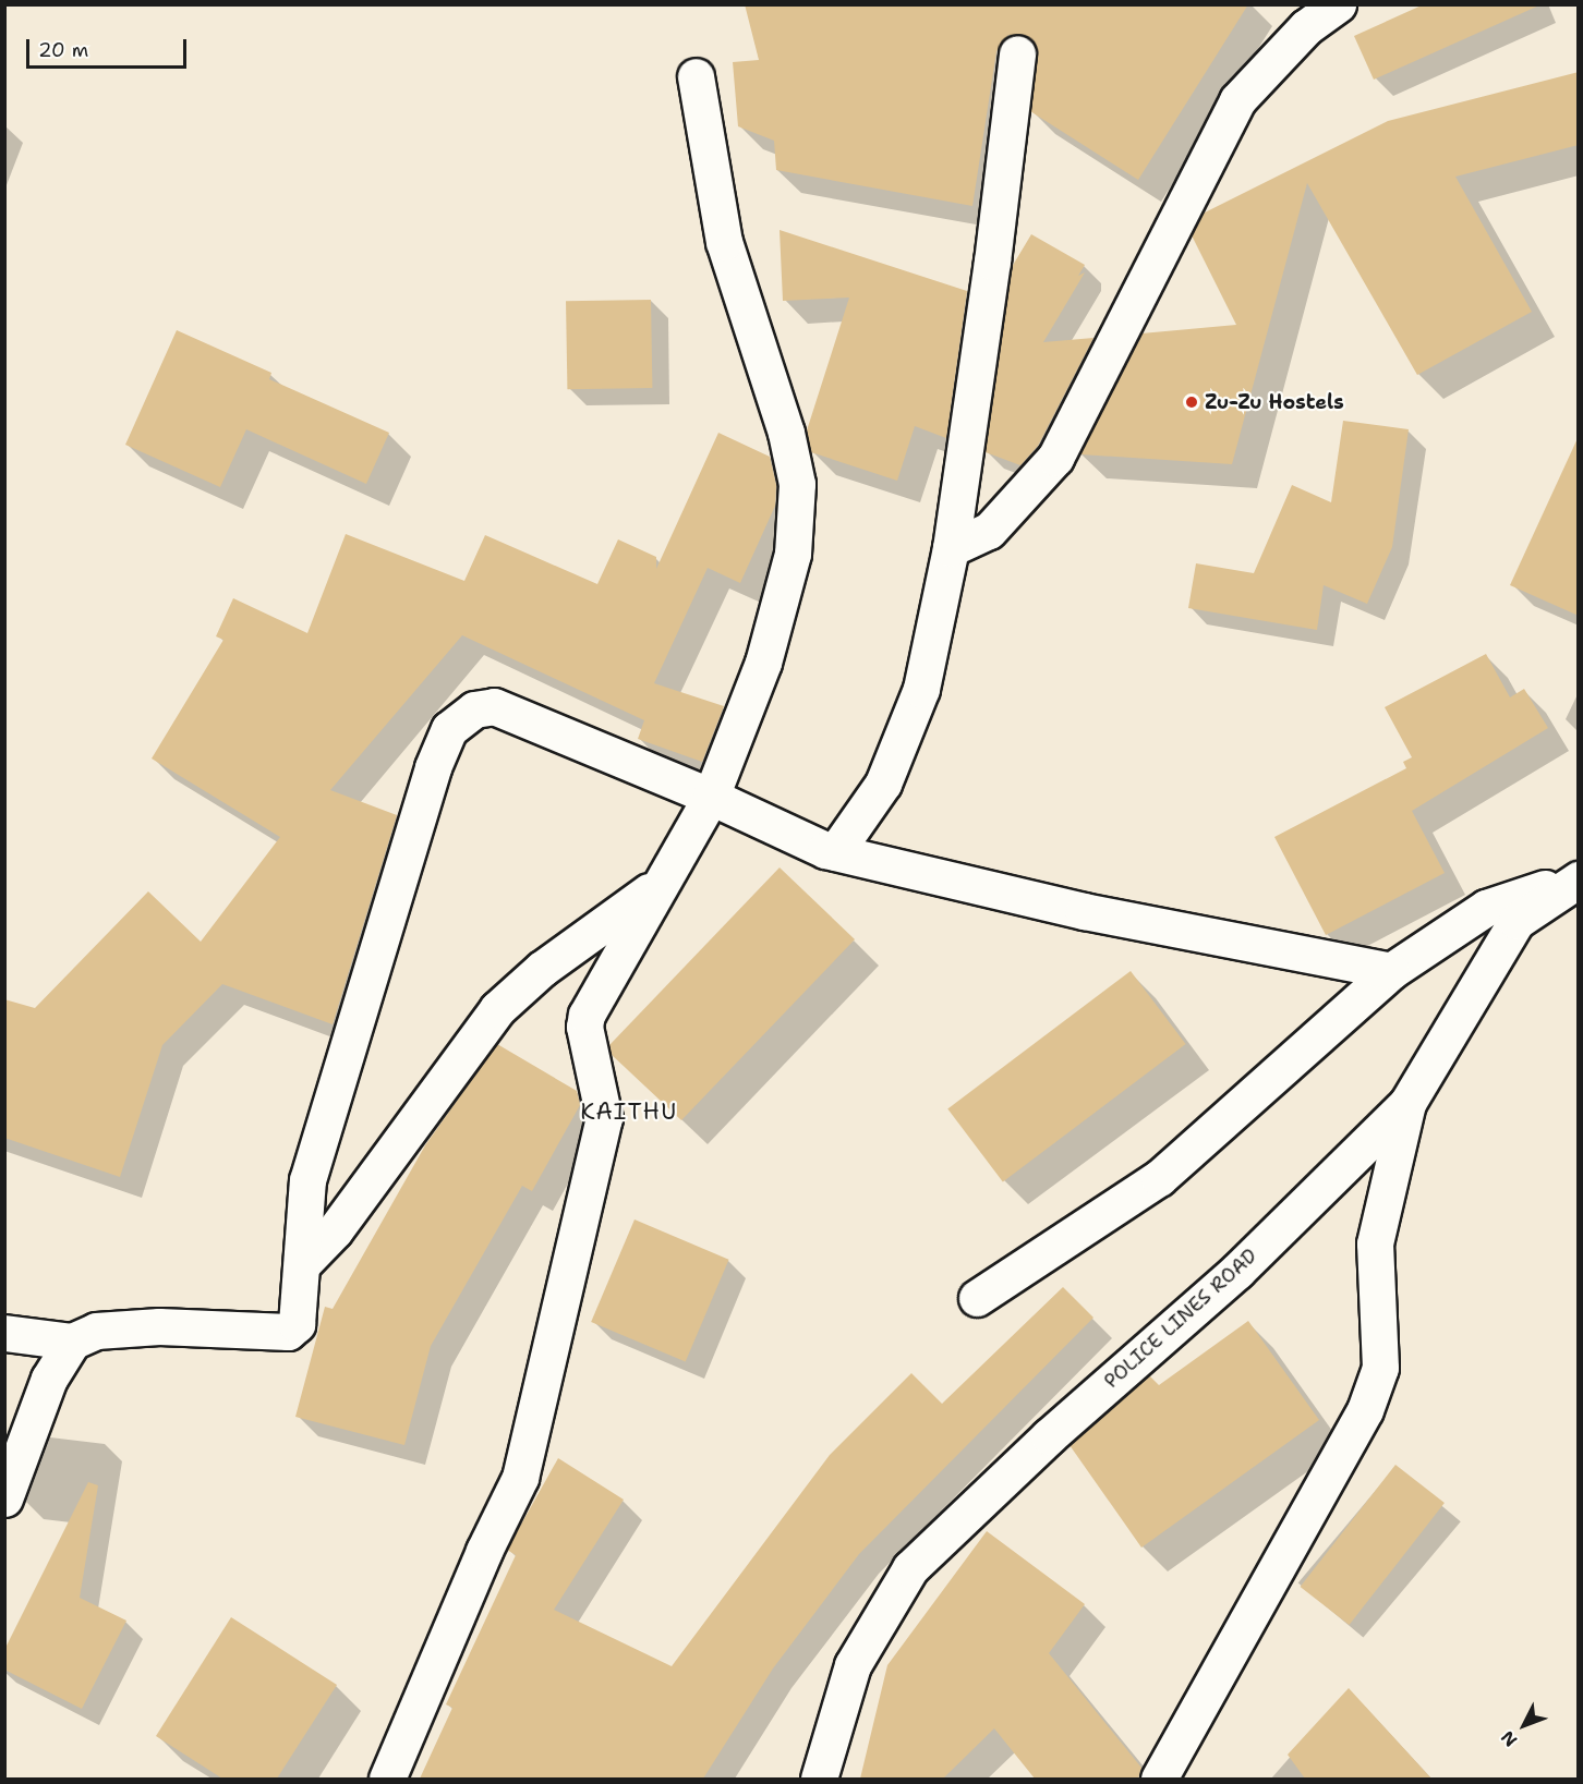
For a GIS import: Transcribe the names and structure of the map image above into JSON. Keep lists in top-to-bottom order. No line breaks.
{"streets":{"street":["POLICE LINES ROAD"]},"districts":["KAITHU"],"places":["Zu-Zu Hostels"],"scale_bar":"20 m","north":"bottom left"}
